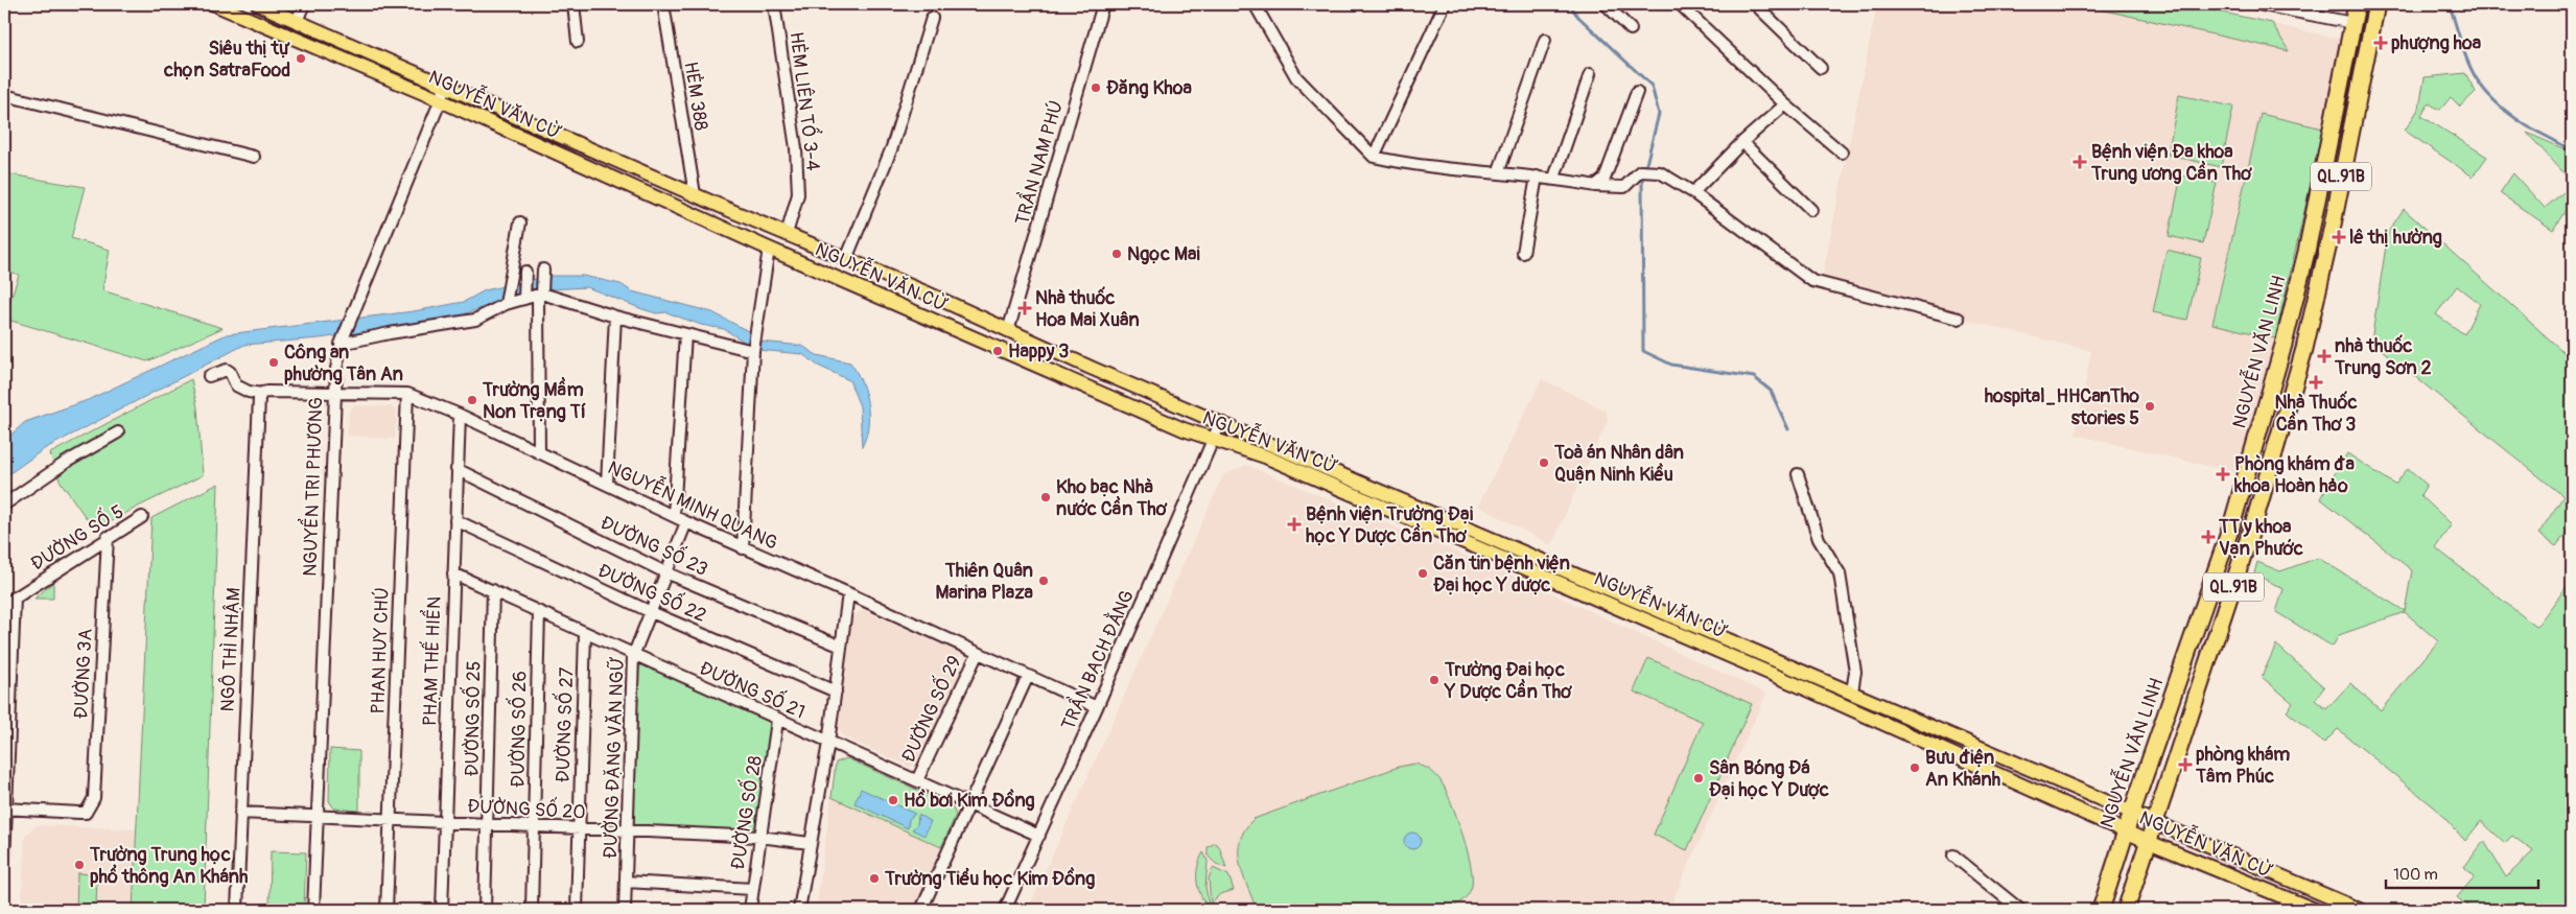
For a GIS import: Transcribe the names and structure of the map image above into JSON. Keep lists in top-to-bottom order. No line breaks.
{"streets":{"highway":["QL.91B","NGUYỄN VĂN LINH"],"main road":["NGUYỄN VĂN CỪ"],"street":["HẺM 388","HẺM LIÊN TỔ 3-4","TRẦN NAM PHÚ","NGUYỂN TRI PHƯƠNG","NGUYỄN MINH QUANG","ĐƯỜNG SỐ 5","ĐƯỜNG SỐ 23","ĐƯỜNG SỐ 22","NGÔ THÌ NHẬM","PHAN HUY CHÚ","TRẦN BẠCH ĐẰNG","PHẠM THẾ HIỂN","ĐƯỜNG 3A","ĐƯỜNG SỐ 21","ĐƯỜNG SỐ 29","ĐƯỜNG SỐ 25","ĐƯỜNG SỐ 27","ĐƯỜNG SỐ 26","ĐƯỜNG ĐẶNG VĂN NGỮ","ĐƯỜNG SỐ 20","ĐƯỜNG SỐ 28"]},"crossings":[["HẺM 388","NGUYỄN VĂN CỪ"],["HẺM LIÊN TỔ 3-4","NGUYỄN VĂN CỪ"],["NGUYỄN VĂN CỪ","TRẦN NAM PHÚ"],["NGUYỄN VĂN CỪ","QL.91B"],["NGUYỄN VĂN CỪ","NGUYỄN VĂN LINH"],["NGUYỄN VĂN CỪ","NGUYỂN TRI PHƯƠNG"],["NGUYỄN VĂN CỪ","TRẦN BẠCH ĐẰNG"],["NGUYỂN TRI PHƯƠNG","NGUYỄN MINH QUANG"],["NGUYỂN TRI PHƯƠNG","ĐƯỜNG SỐ 20"],["NGUYỄN MINH QUANG","NGÔ THÌ NHẬM"],["NGUYỄN MINH QUANG","PHAN HUY CHÚ"],["NGUYỄN MINH QUANG","TRẦN BẠCH ĐẰNG"],["NGUYỄN MINH QUANG","PHẠM THẾ HIỂN"],["NGUYỄN MINH QUANG","ĐƯỜNG SỐ 29"],["NGUYỄN MINH QUANG","ĐƯỜNG ĐẶNG VĂN NGỮ"],["ĐƯỜNG SỐ 5","ĐƯỜNG 3A"],["ĐƯỜNG SỐ 23","PHẠM THẾ HIỂN"],["ĐƯỜNG SỐ 23","ĐƯỜNG ĐẶNG VĂN NGỮ"],["ĐƯỜNG SỐ 22","PHẠM THẾ HIỂN"],["ĐƯỜNG SỐ 22","ĐƯỜNG ĐẶNG VĂN NGỮ"],["NGÔ THÌ NHẬM","ĐƯỜNG SỐ 20"],["PHAN HUY CHÚ","ĐƯỜNG SỐ 20"],["TRẦN BẠCH ĐẰNG","ĐƯỜNG SỐ 21"],["PHẠM THẾ HIỂN","ĐƯỜNG SỐ 21"],["PHẠM THẾ HIỂN","ĐƯỜNG SỐ 20"],["ĐƯỜNG SỐ 21","ĐƯỜNG SỐ 29"],["ĐƯỜNG SỐ 21","ĐƯỜNG SỐ 25"],["ĐƯỜNG SỐ 21","ĐƯỜNG SỐ 27"],["ĐƯỜNG SỐ 21","ĐƯỜNG SỐ 26"],["ĐƯỜNG SỐ 21","ĐƯỜNG ĐẶNG VĂN NGỮ"],["ĐƯỜNG SỐ 21","ĐƯỜNG SỐ 28"],["ĐƯỜNG SỐ 25","ĐƯỜNG SỐ 20"],["ĐƯỜNG SỐ 27","ĐƯỜNG SỐ 20"],["ĐƯỜNG SỐ 26","ĐƯỜNG SỐ 20"],["ĐƯỜNG ĐẶNG VĂN NGỮ","ĐƯỜNG SỐ 20"],["ĐƯỜNG SỐ 20","ĐƯỜNG SỐ 28"]],"places":{"health":["phượng hoa","Bệnh viện Đa khoa Trung ương Cần Thơ","lê thị hường","Nhà thuốc Hoa Mai Xuân","nhà thuốc Trung Sơn 2","Nhà Thuốc Cần Thơ 3","Phòng khám đa khoa Hoàn hảo","Bệnh viện Trường Đại học Y Dược Cần Thơ","TT y khoa Vạn Phước","phòng khám Tâm Phúc"],"other":["Siêu thị tự chọn SatraFood","Đăng Khoa","Ngọc Mai","Happy 3","Công an phường Tân An","Trường Mầm Non Trạng Tí","hospital_HHCanTho stories 5","Toà án Nhân dân Quận Ninh Kiều","Kho bạc Nhà nước Cần Thơ","Căn tin bệnh viện Đại học Y dược","Thiên Quân Marina Plaza","Trường Đại học Y Dược Cần Thơ","Bưu điện An Khánh","Sân Bóng Đá Đại học Y Dược","Hồ bơi Kim Đồng","Trường Trung học phổ thông An Khánh","Trường Tiểu học Kim Đồng"]},"scale_bar":"100 m"}
